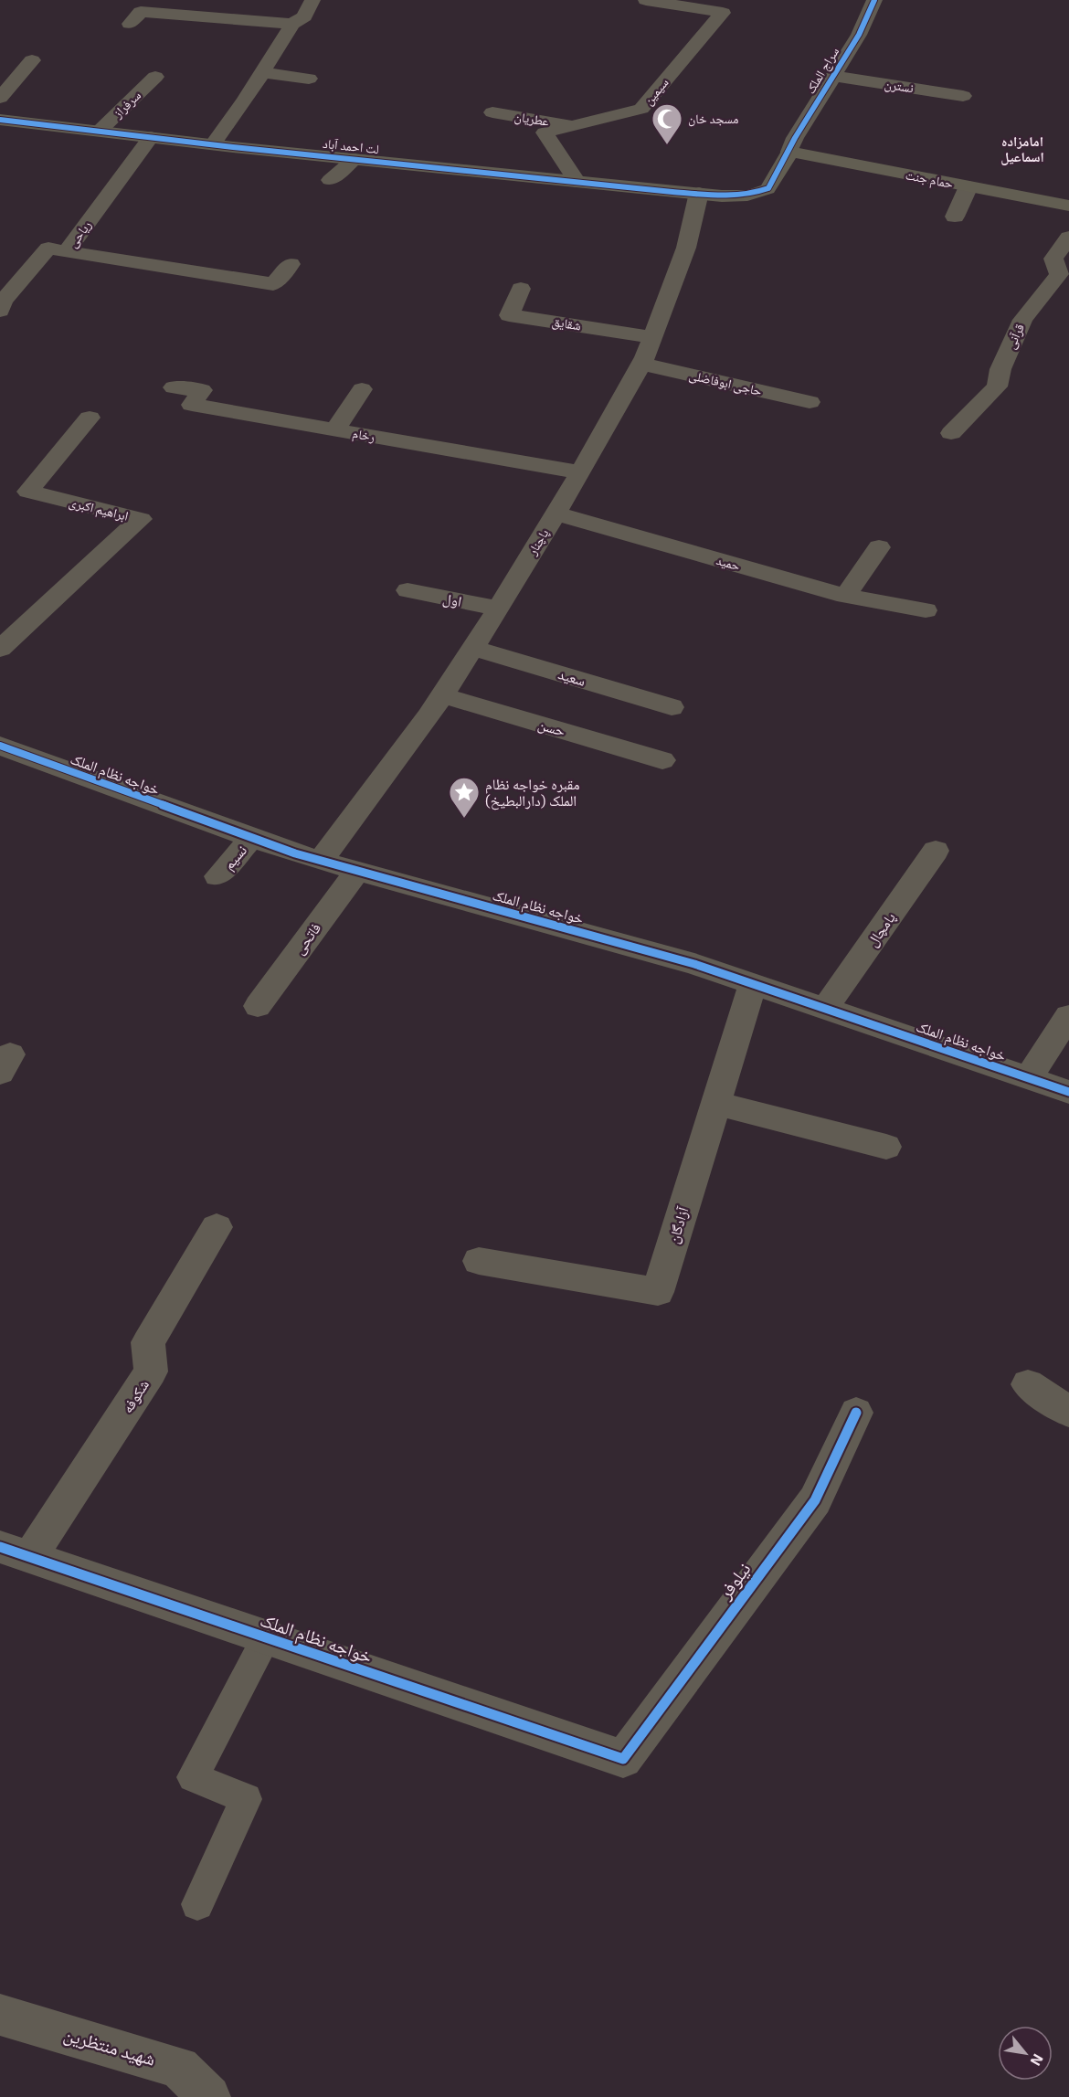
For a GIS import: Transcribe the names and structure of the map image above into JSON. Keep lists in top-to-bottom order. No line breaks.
{"streets":{"street":["سراج الملک","نسترن","سیمین","سرفراز","عطریان","لت احمد آباد","حمام جنت","ریاحی","شقایق","قرآنی","حاجی ابوفاضلی","رخام","ابراهیم اکبری","پاچنار","حمید","اول","سعید","حسن","خواجه نظام الملک","نسیم","پامچال","فاتحی","آزادگان","شکوفه","نیلوفر","شهید منتظرین"]},"crossings":[["سراج الملک","نسترن"],["سراج الملک","حمام جنت"],["سیمین","عطریان"],["سیمین","لت احمد آباد"],["سرفراز","لت احمد آباد"],["لت احمد آباد","ریاحی"],["لت احمد آباد","پاچنار"],["شقایق","پاچنار"],["حاجی ابوفاضلی","پاچنار"],["رخام","پاچنار"],["پاچنار","حمید"],["پاچنار","اول"],["پاچنار","سعید"],["پاچنار","حسن"],["پاچنار","خواجه نظام الملک"],["خواجه نظام الملک","نسیم"],["خواجه نظام الملک","پامچال"],["خواجه نظام الملک","فاتحی"],["خواجه نظام الملک","آزادگان"],["خواجه نظام الملک","شکوفه"],["خواجه نظام الملک","نیلوفر"]],"districts":["امامزاده اسماعیل"],"places":{"mosque":["مسجد خان"],"place":["مقبره خواجه نظام الملک (دارالبطیخ)"]},"north":"bottom right"}
